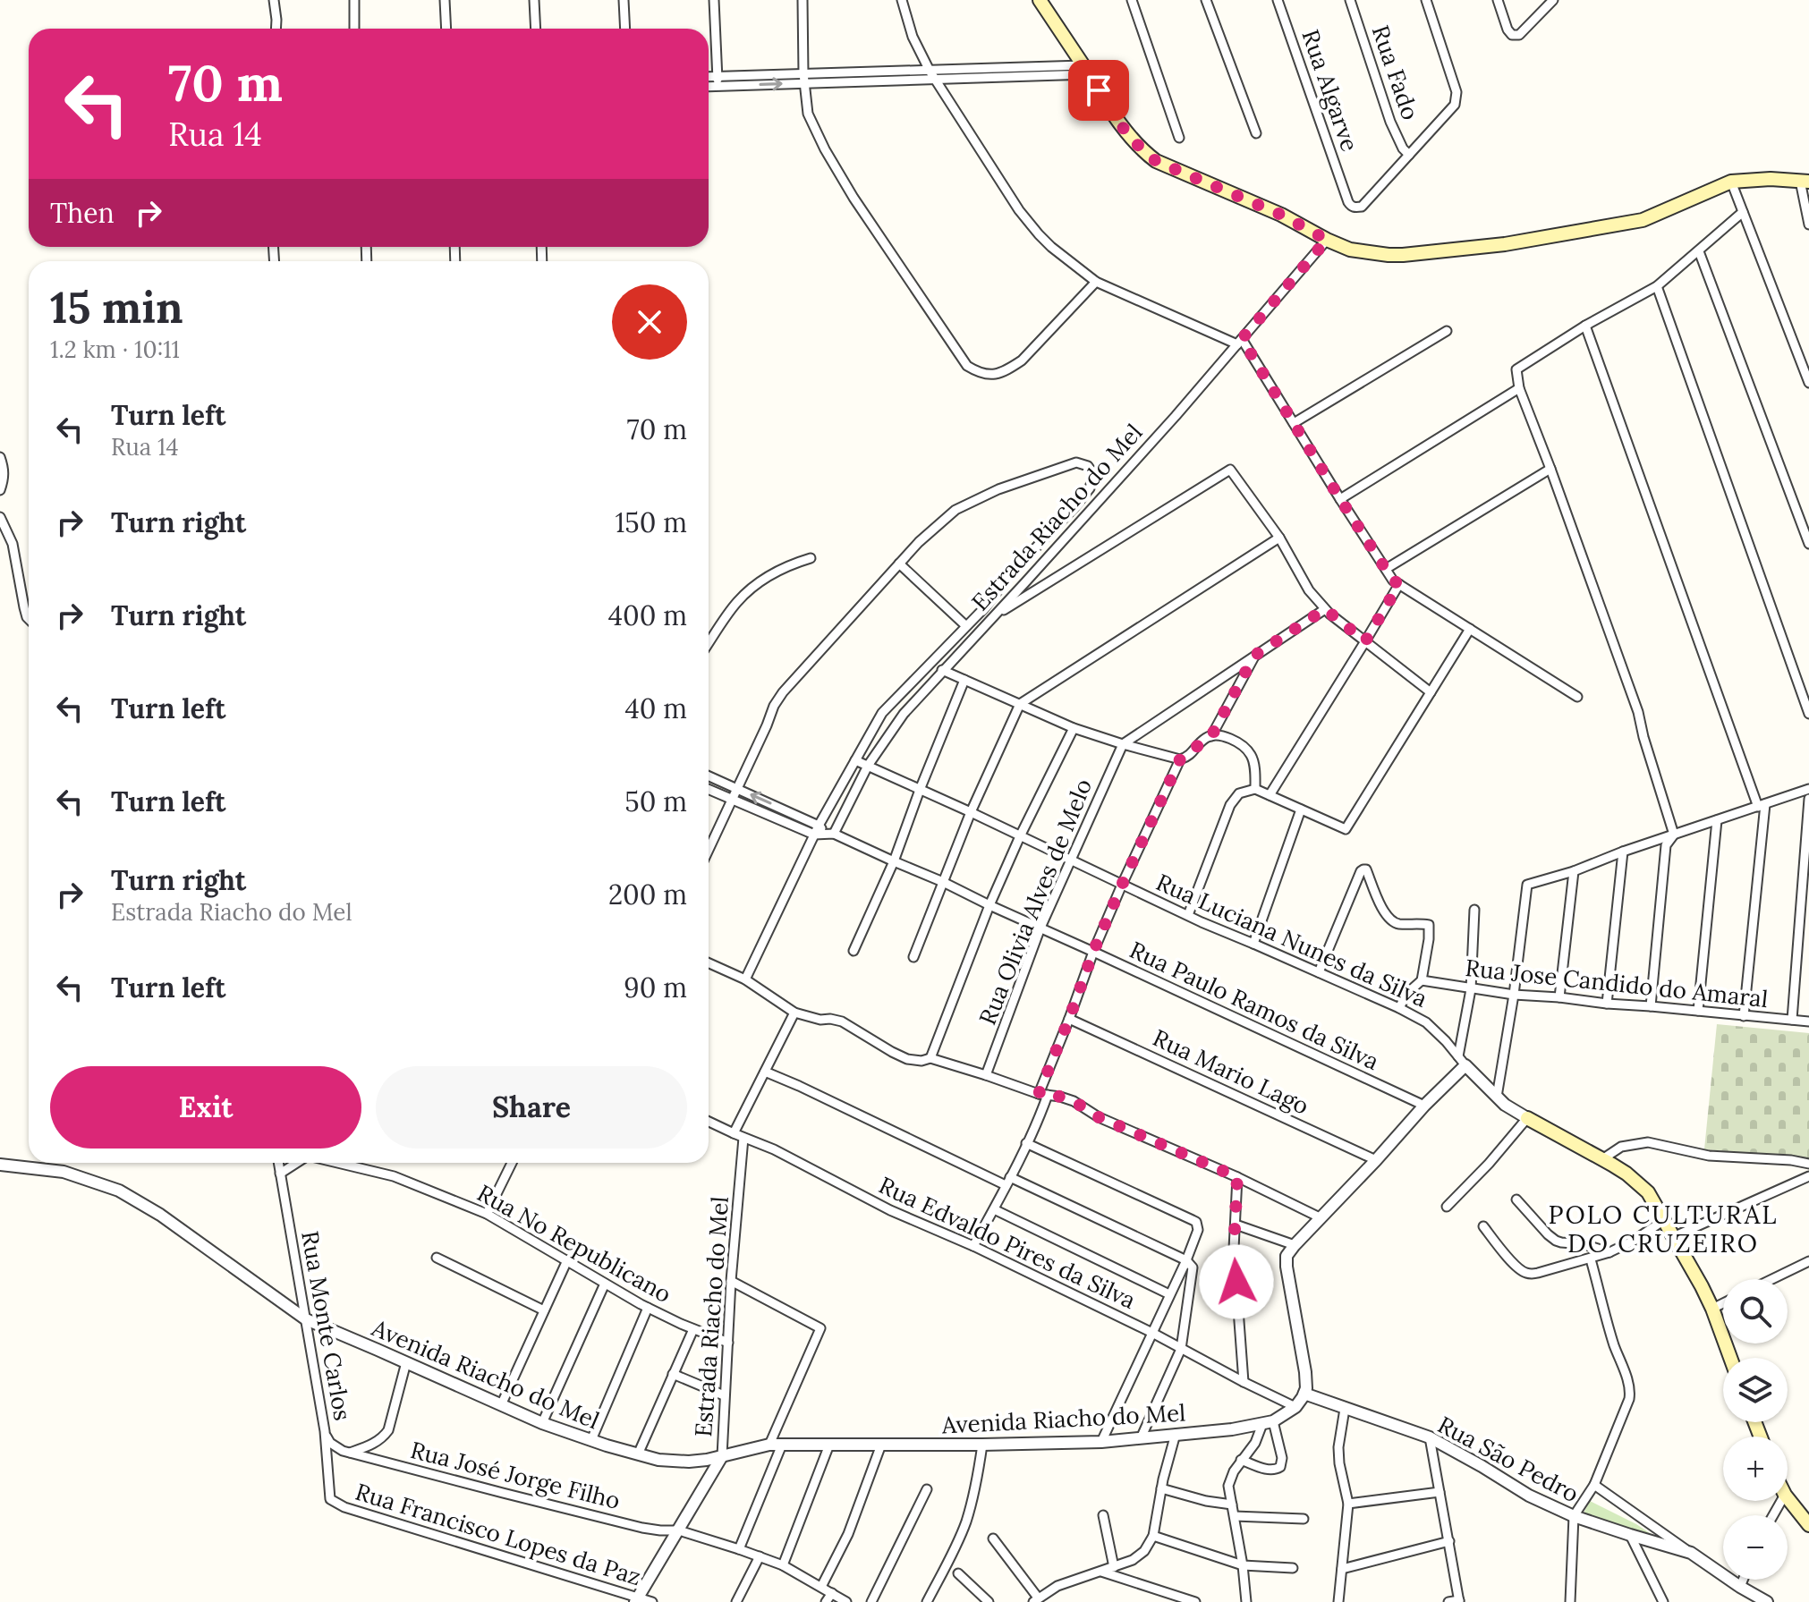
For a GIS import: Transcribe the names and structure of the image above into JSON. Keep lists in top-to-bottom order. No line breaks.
{"streets":{"street":["Rua Fado","Rua Algarve","Estrada Riacho do Mel","Rua Olivia Alves de Melo","Rua Luciana Nunes da Silva","Rua Jose Candido do Amaral","Rua Paulo Ramos da Silva","Rua Mario Lago","Rua Edvaldo Pires da Silva","Rua No Republicano","Rua Monte Carlos","Avenida Riacho do Mel","Rua São Pedro","Rua José Jorge Filho","Rua Francisco Lopes da Paz"]},"crossings":[["Rua Fado","Rua Algarve"],["Estrada Riacho do Mel","Rua Luciana Nunes da Silva"],["Estrada Riacho do Mel","Rua Paulo Ramos da Silva"],["Estrada Riacho do Mel","Rua Edvaldo Pires da Silva"],["Estrada Riacho do Mel","Rua No Republicano"],["Estrada Riacho do Mel","Avenida Riacho do Mel"],["Rua Olivia Alves de Melo","Rua Luciana Nunes da Silva"],["Rua Olivia Alves de Melo","Rua Paulo Ramos da Silva"],["Rua Edvaldo Pires da Silva","Avenida Riacho do Mel"],["Rua No Republicano","Rua Monte Carlos"],["Rua Monte Carlos","Avenida Riacho do Mel"],["Rua Monte Carlos","Rua José Jorge Filho"],["Rua Monte Carlos","Rua Francisco Lopes da Paz"]],"districts":["POLO CULTURAL DO CRUZEIRO"],"page":{"turn":["70 m","Rua 14"],"then":"Then","heading":["15 min","1.2 km · 10:11"],"list":[{"name":"Turn left","note":"Rua 14","value":"70 m"},{"name":"Turn right","value":"150 m"},{"name":"Turn right","value":"400 m"},{"name":"Turn left","value":"40 m"},{"name":"Turn left","value":"50 m"},{"name":"Turn right","note":"Estrada Riacho do Mel","value":"200 m"},{"name":"Turn left","value":"90 m"}],"buttons":["Exit","Share"],"map_buttons":["+","−"]}}
